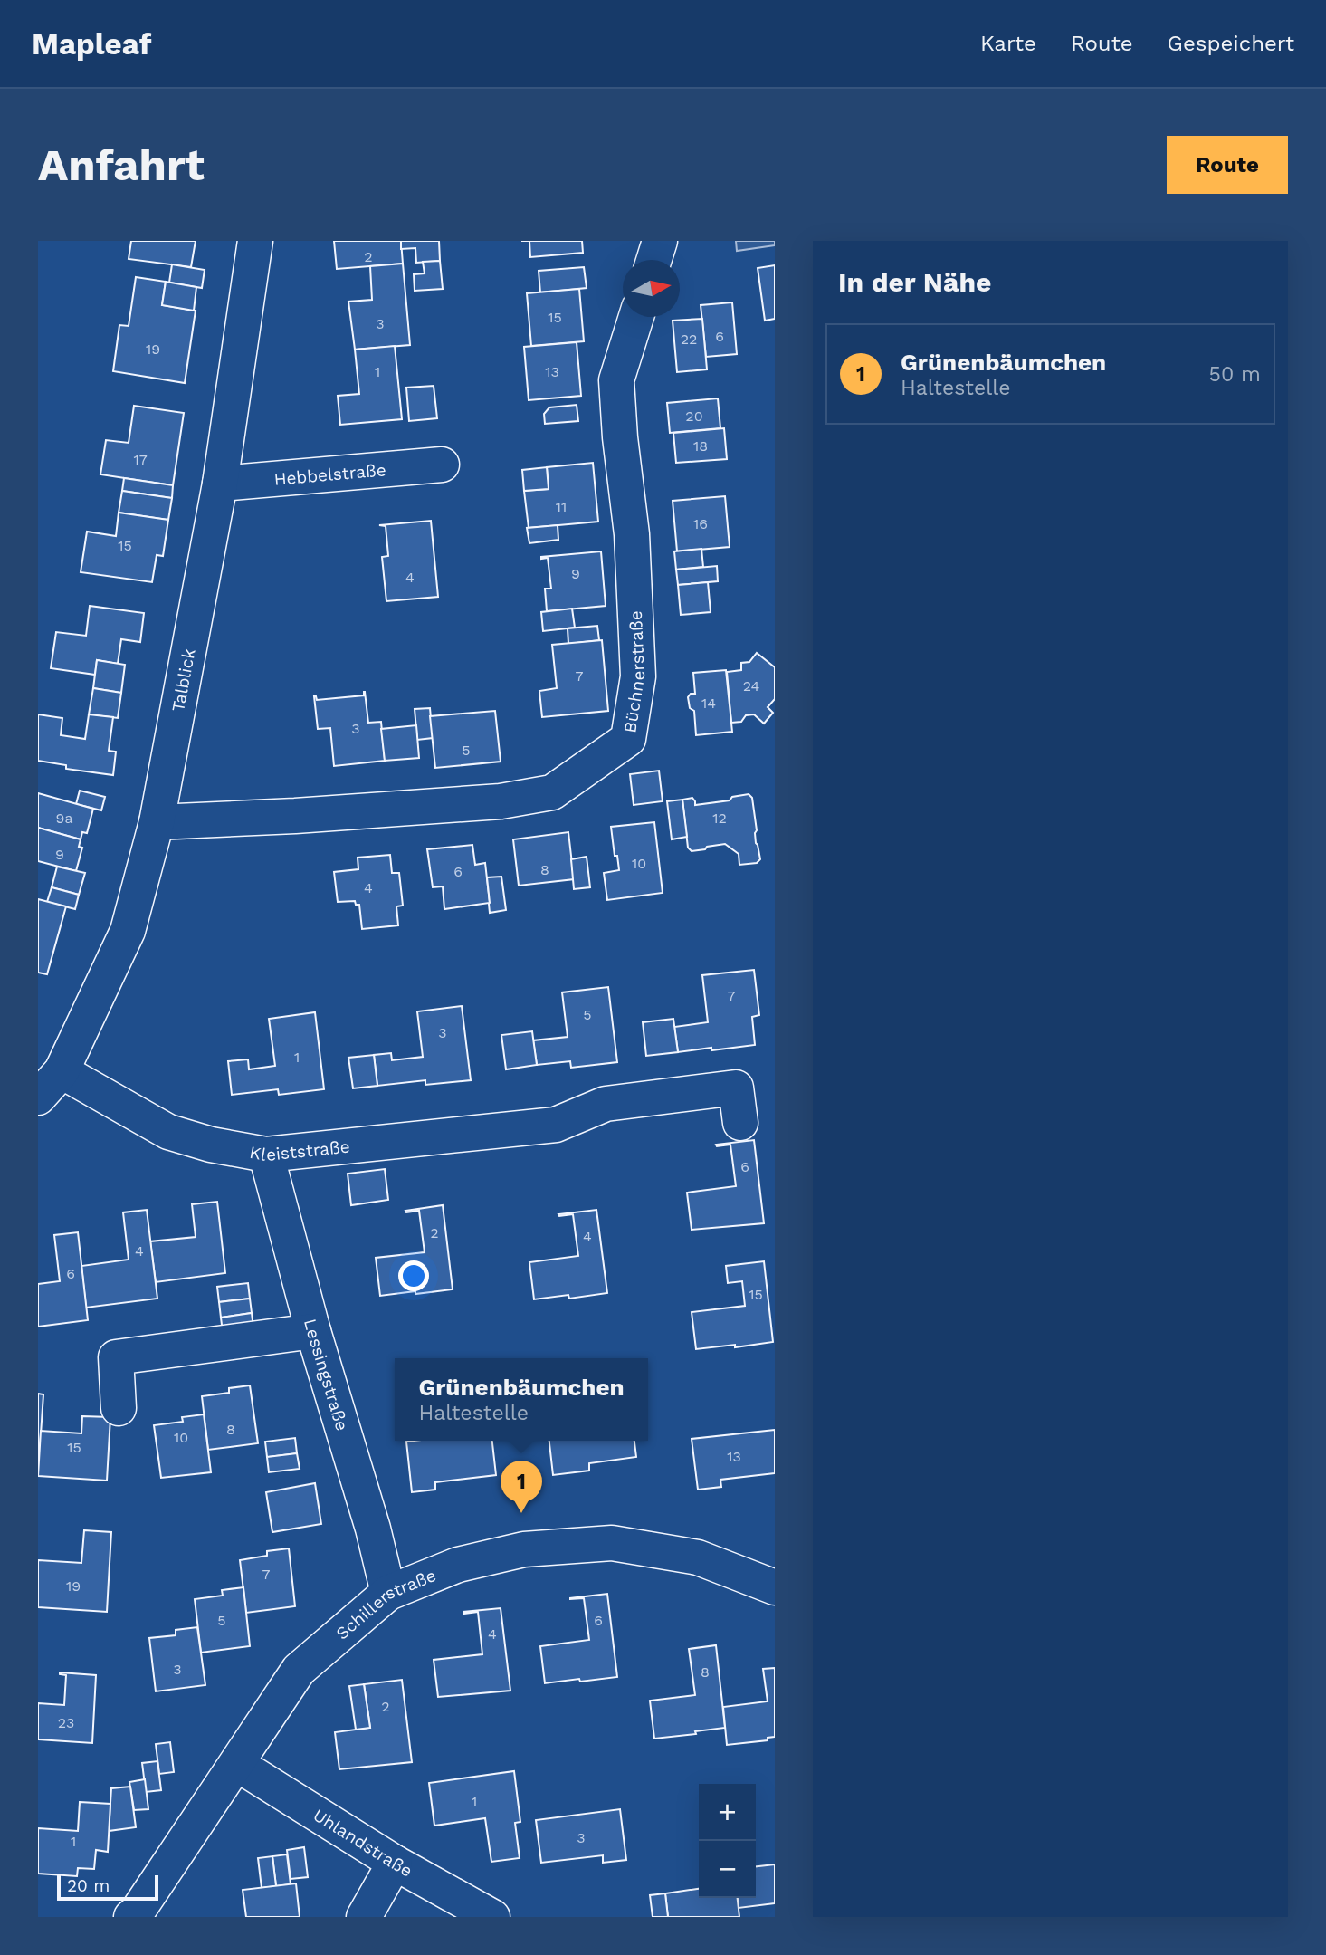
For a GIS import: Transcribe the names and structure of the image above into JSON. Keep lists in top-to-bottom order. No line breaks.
{"streets":{"street":["Hebbelstraße","Büchnerstraße","Talblick","Kleiststraße","Lessingstraße","Schillerstraße","Uhlandstraße"]},"crossings":[["Hebbelstraße","Talblick"],["Büchnerstraße","Talblick"],["Talblick","Kleiststraße"],["Kleiststraße","Lessingstraße"],["Lessingstraße","Schillerstraße"],["Schillerstraße","Uhlandstraße"]],"house_numbers":["2","15","3","6","22","19","1","13","20","18","17","11","16","15","9","4","7","24","14","3","5","9a","12","9","10","8","6","4","7","5","3","1","6","2","4","4","6","15","8","10","15","13","7","19","5","6","4","3","8","2","23","1","3","1"],"scale_bar":"20 m","north":"right","page":{"header":"Mapleaf","nav":["Karte","Route","Gespeichert"],"buttons":"Route","title":"Anfahrt","heading":"In der Nähe","list":[{"mark":"1","name":"Grünenbäumchen","note":"Haltestelle","value":"50 m"}],"popup":["Grünenbäumchen","Haltestelle"],"pins":"1","map_buttons":["+","−"],"scale":"20 m"}}
